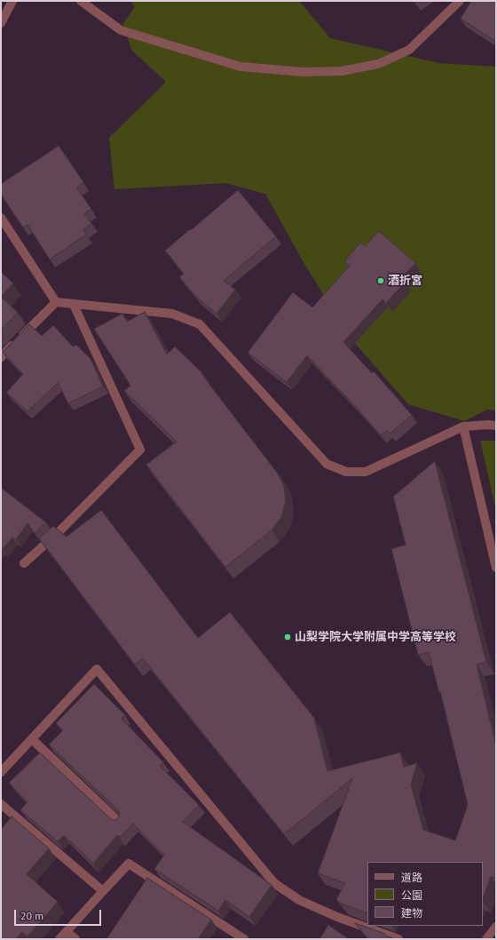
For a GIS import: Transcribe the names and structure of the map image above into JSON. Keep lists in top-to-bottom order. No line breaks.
{"places":["酒折宮","山梨学院大学附属中学高等学校"],"legend":["道路","公園","建物"],"scale_bar":"20 m"}
